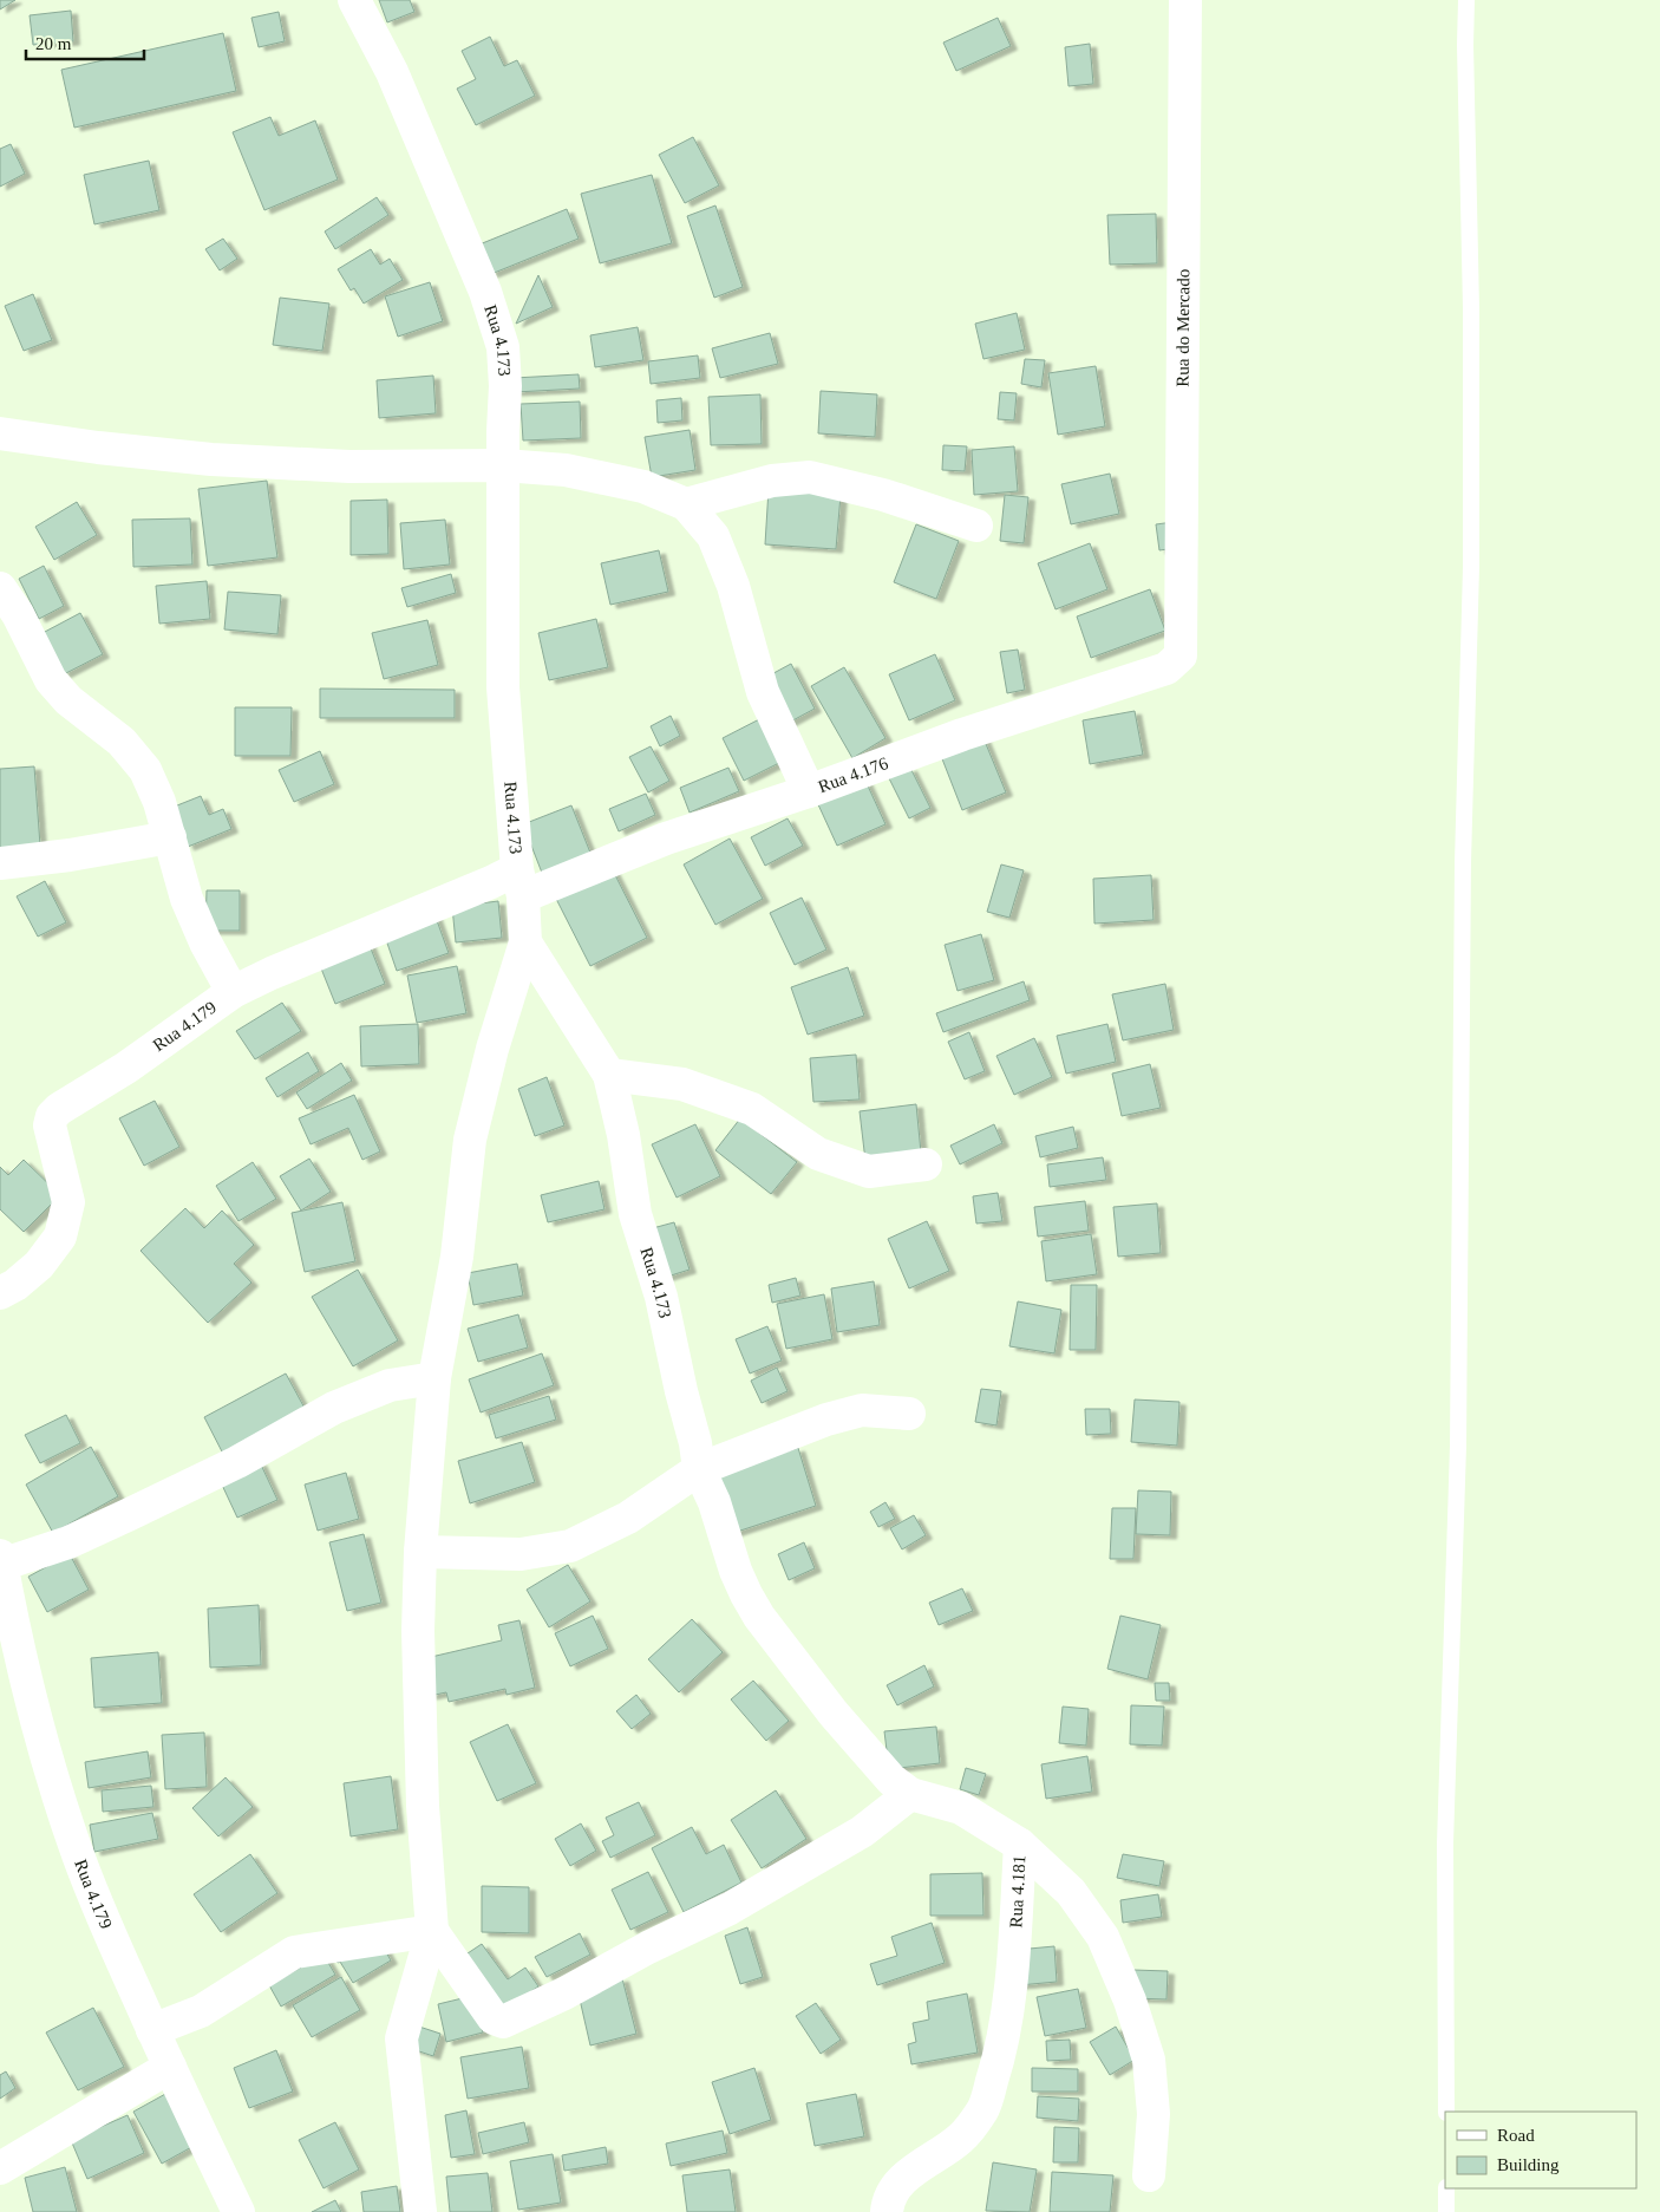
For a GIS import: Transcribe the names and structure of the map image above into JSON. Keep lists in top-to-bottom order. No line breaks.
{"streets":{"street":["Rua do Mercado","Rua 4.173","Rua 4.176","Rua 4.179","Rua 4.181"]},"crossings":[["Rua do Mercado","Rua 4.176"],["Rua 4.173","Rua 4.176"],["Rua 4.173","Rua 4.179"],["Rua 4.173","Rua 4.181"],["Rua 4.176","Rua 4.179"]],"legend":["Road","Building"],"scale_bar":"20 m"}
